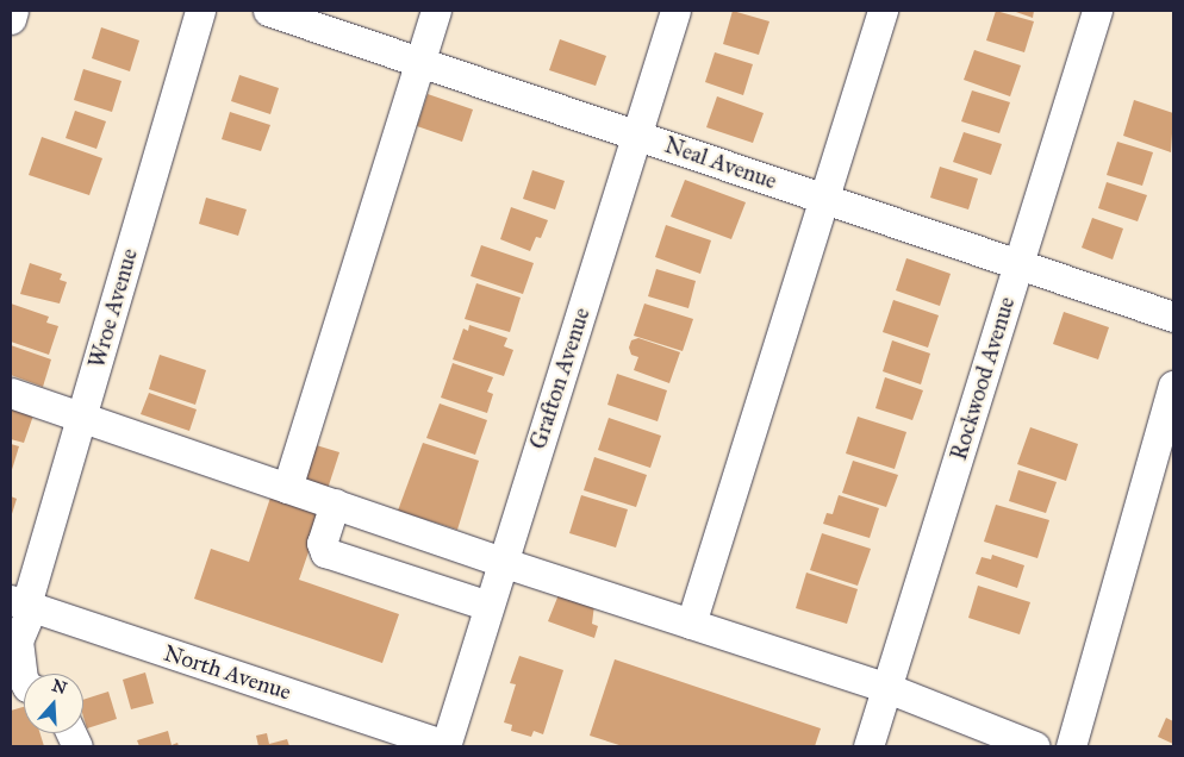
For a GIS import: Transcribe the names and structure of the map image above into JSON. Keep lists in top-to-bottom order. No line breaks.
{"streets":{"street":["Neal Avenue","Wroe Avenue","Grafton Avenue","Rockwood Avenue","North Avenue"]},"crossings":[["Neal Avenue","Grafton Avenue"],["Neal Avenue","Rockwood Avenue"],["Wroe Avenue","North Avenue"],["Grafton Avenue","North Avenue"]],"north":"top"}
